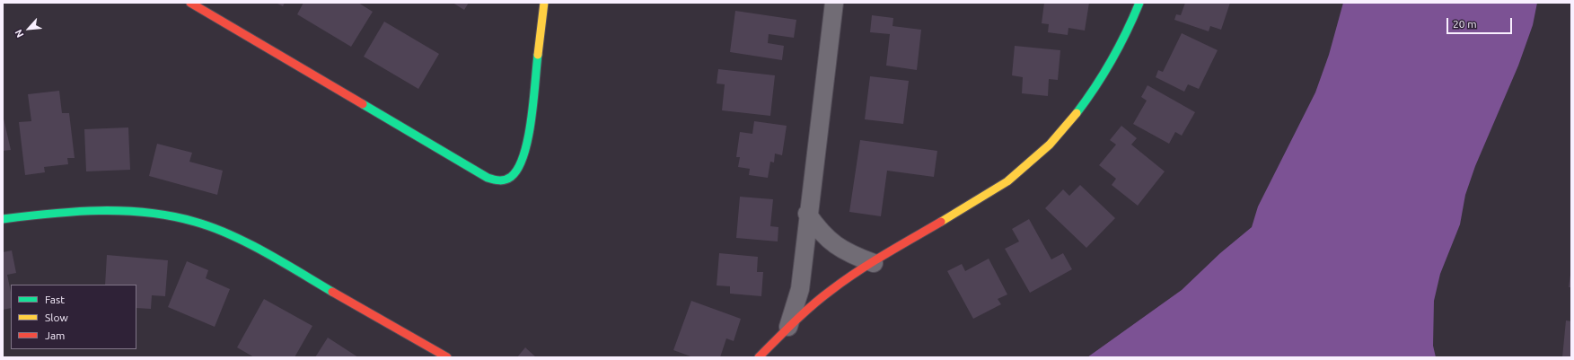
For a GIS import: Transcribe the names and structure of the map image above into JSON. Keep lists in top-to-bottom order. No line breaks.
{"legend":["Fast","Slow","Jam"],"scale_bar":"20 m","north":"bottom left"}
